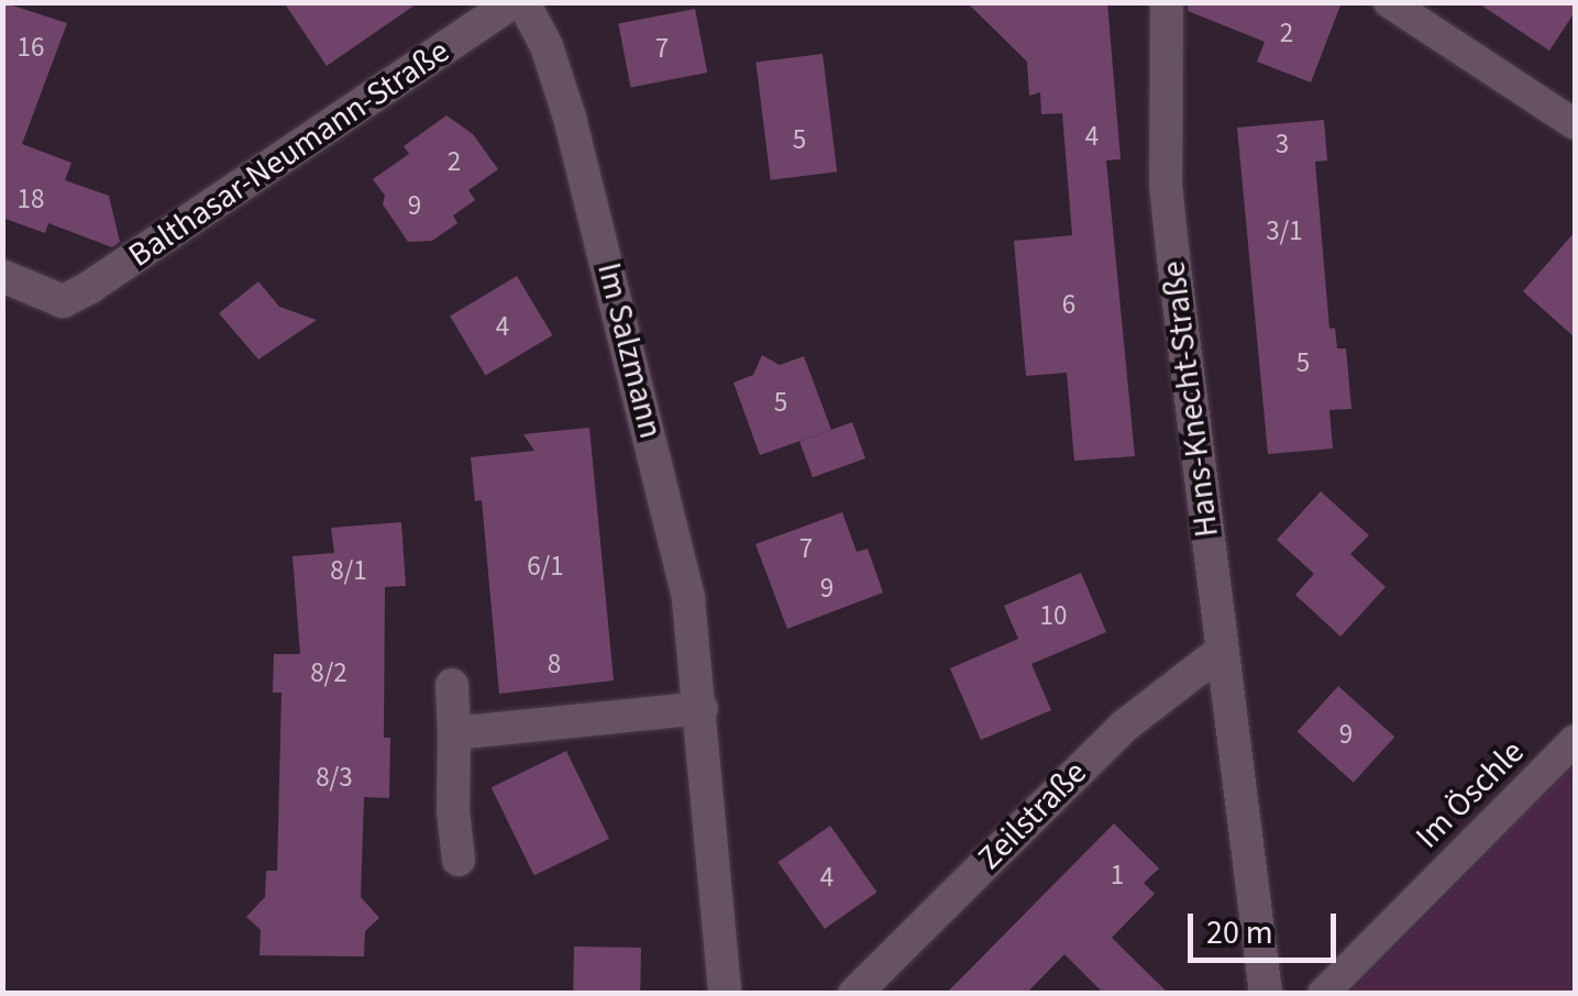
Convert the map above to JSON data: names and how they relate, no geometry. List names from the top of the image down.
{
  "streets": {
    "street": [
      "Balthasar-Neumann-Straße",
      "Im Salzmann",
      "Hans-Knecht-Straße",
      "Zeilstraße"
    ],
    "lane": ["Im Öschle"]
  },
  "crossings": [
    ["Hans-Knecht-Straße", "Zeilstraße"]
  ],
  "house_numbers": [
    "2",
    "16",
    "7",
    "4",
    "5",
    "3",
    "2",
    "18",
    "9",
    "3/1",
    "6",
    "4",
    "5",
    "5",
    "7",
    "6/1",
    "8/1",
    "9",
    "10",
    "8",
    "8/2",
    "9",
    "8/3",
    "1",
    "4"
  ],
  "scale_bar": "20 m"
}
